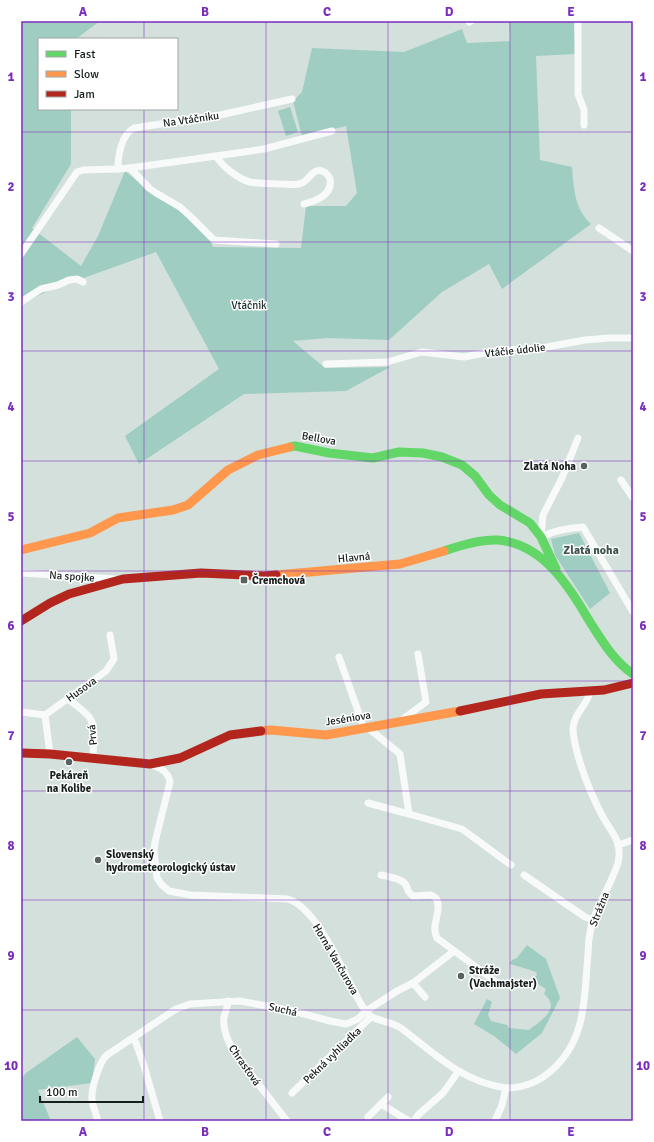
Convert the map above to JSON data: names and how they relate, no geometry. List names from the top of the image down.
{
  "streets": {
    "street": [
      "Na Vtáčniku",
      "Vtáčie údolie",
      "Bellova",
      "Hlavná",
      "Na spojke",
      "Husova",
      "Jeséniova",
      "Prvá",
      "Strážna",
      "Horná Vančurova",
      "Suchá",
      "Pekná vyhliadka",
      "Chrasťová"
    ]
  },
  "crossings": [
    ["Bellova", "Hlavná"],
    ["Hlavná", "Na spojke"],
    ["Husova", "Prvá"],
    ["Jeséniova", "Prvá"],
    ["Jeséniova", "Strážna"],
    ["Jeséniova", "Horná Vančurova"],
    ["Horná Vančurova", "Suchá"],
    ["Horná Vančurova", "Pekná vyhliadka"],
    ["Suchá", "Pekná vyhliadka"],
    ["Suchá", "Chrasťová"]
  ],
  "districts": ["Zlatá noha"],
  "parks": ["Vtáčnik"],
  "places": {
    "other": [
      "Zlatá Noha",
      "Pekáreň na Kolibe",
      "Slovenský hydrometeorologický ústav",
      "Stráže (Vachmajster)"
    ],
    "transit": ["Čremchová"]
  },
  "legend": ["Fast", "Slow", "Jam"],
  "scale_bar": "100 m",
  "grid": {
    "columns": [
      "A",
      "B",
      "C",
      "D",
      "E"
    ],
    "rows": [
      "1",
      "2",
      "3",
      "4",
      "5",
      "6",
      "7",
      "8",
      "9",
      "10"
    ]
  }
}
